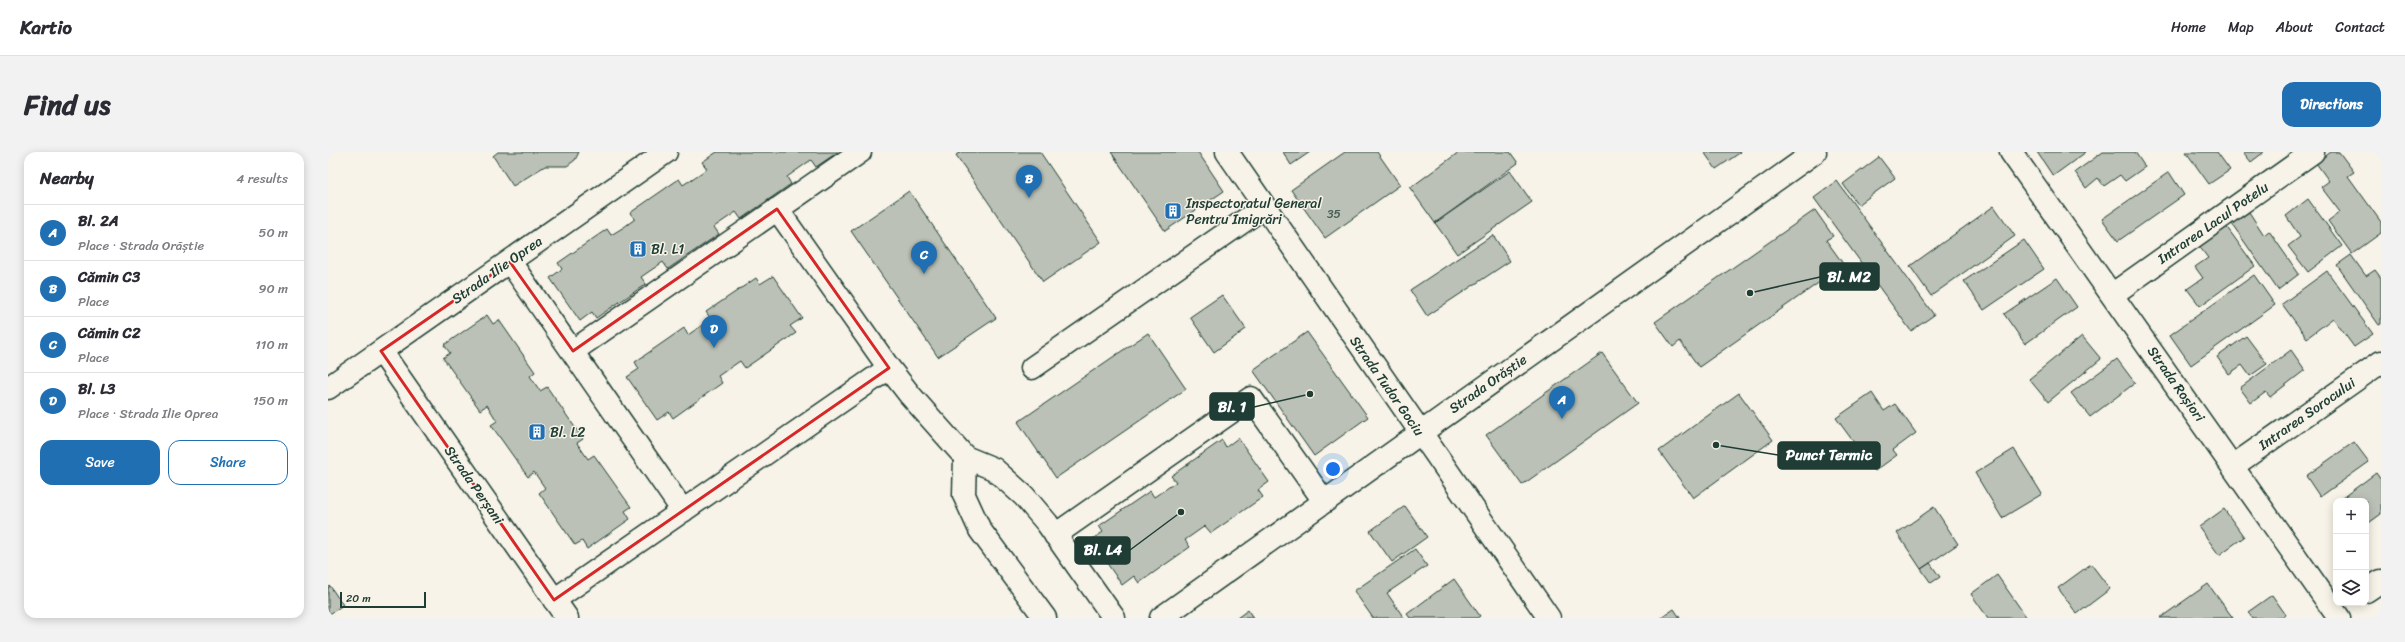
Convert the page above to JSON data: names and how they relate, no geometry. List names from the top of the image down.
{
  "streets": {
    "street": [
      "Intrarea Lacul Potelu",
      "Strada Ilie Oprea",
      "Strada Orăștie",
      "Strada Roșiori",
      "Strada Tudor Gociu",
      "Intrarea Sorocului",
      "Strada Perșani"
    ]
  },
  "crossings": [
    ["Intrarea Lacul Potelu", "Strada Roșiori"],
    ["Strada Ilie Oprea", "Strada Perșani"],
    ["Strada Orăștie", "Strada Tudor Gociu"],
    ["Strada Roșiori", "Intrarea Sorocului"]
  ],
  "places": {
    "building": ["Inspectoratul General Pentru Imigrări", "Bl. L1", "Bl. L2"],
    "other": [
      "Bl. M2",
      "Bl. 1",
      "Punct Termic",
      "Bl. L4"
    ]
  },
  "house_numbers": ["35"],
  "scale_bar": "20 m",
  "page": {
    "header": "Kartio",
    "nav": [
      "Home",
      "Map",
      "About",
      "Contact"
    ],
    "title": "Find us",
    "buttons": [
      "Directions",
      ["Save", "Share"]
    ],
    "heading": ["Nearby", "4 results"],
    "pins": [
      "B",
      "C",
      "D",
      "A"
    ],
    "list": [
      {
        "mark": "A",
        "name": "Bl. 2A",
        "note": "Place · Strada Orăștie",
        "value": "50 m"
      },
      {
        "mark": "B",
        "name": "Cămin C3",
        "note": "Place",
        "value": "90 m"
      },
      {
        "mark": "C",
        "name": "Cămin C2",
        "note": "Place",
        "value": "110 m"
      },
      {
        "mark": "D",
        "name": "Bl. L3",
        "note": "Place · Strada Ilie Oprea",
        "value": "150 m"
      }
    ],
    "map_buttons": ["+", "−"],
    "scale": "20 m"
  }
}
